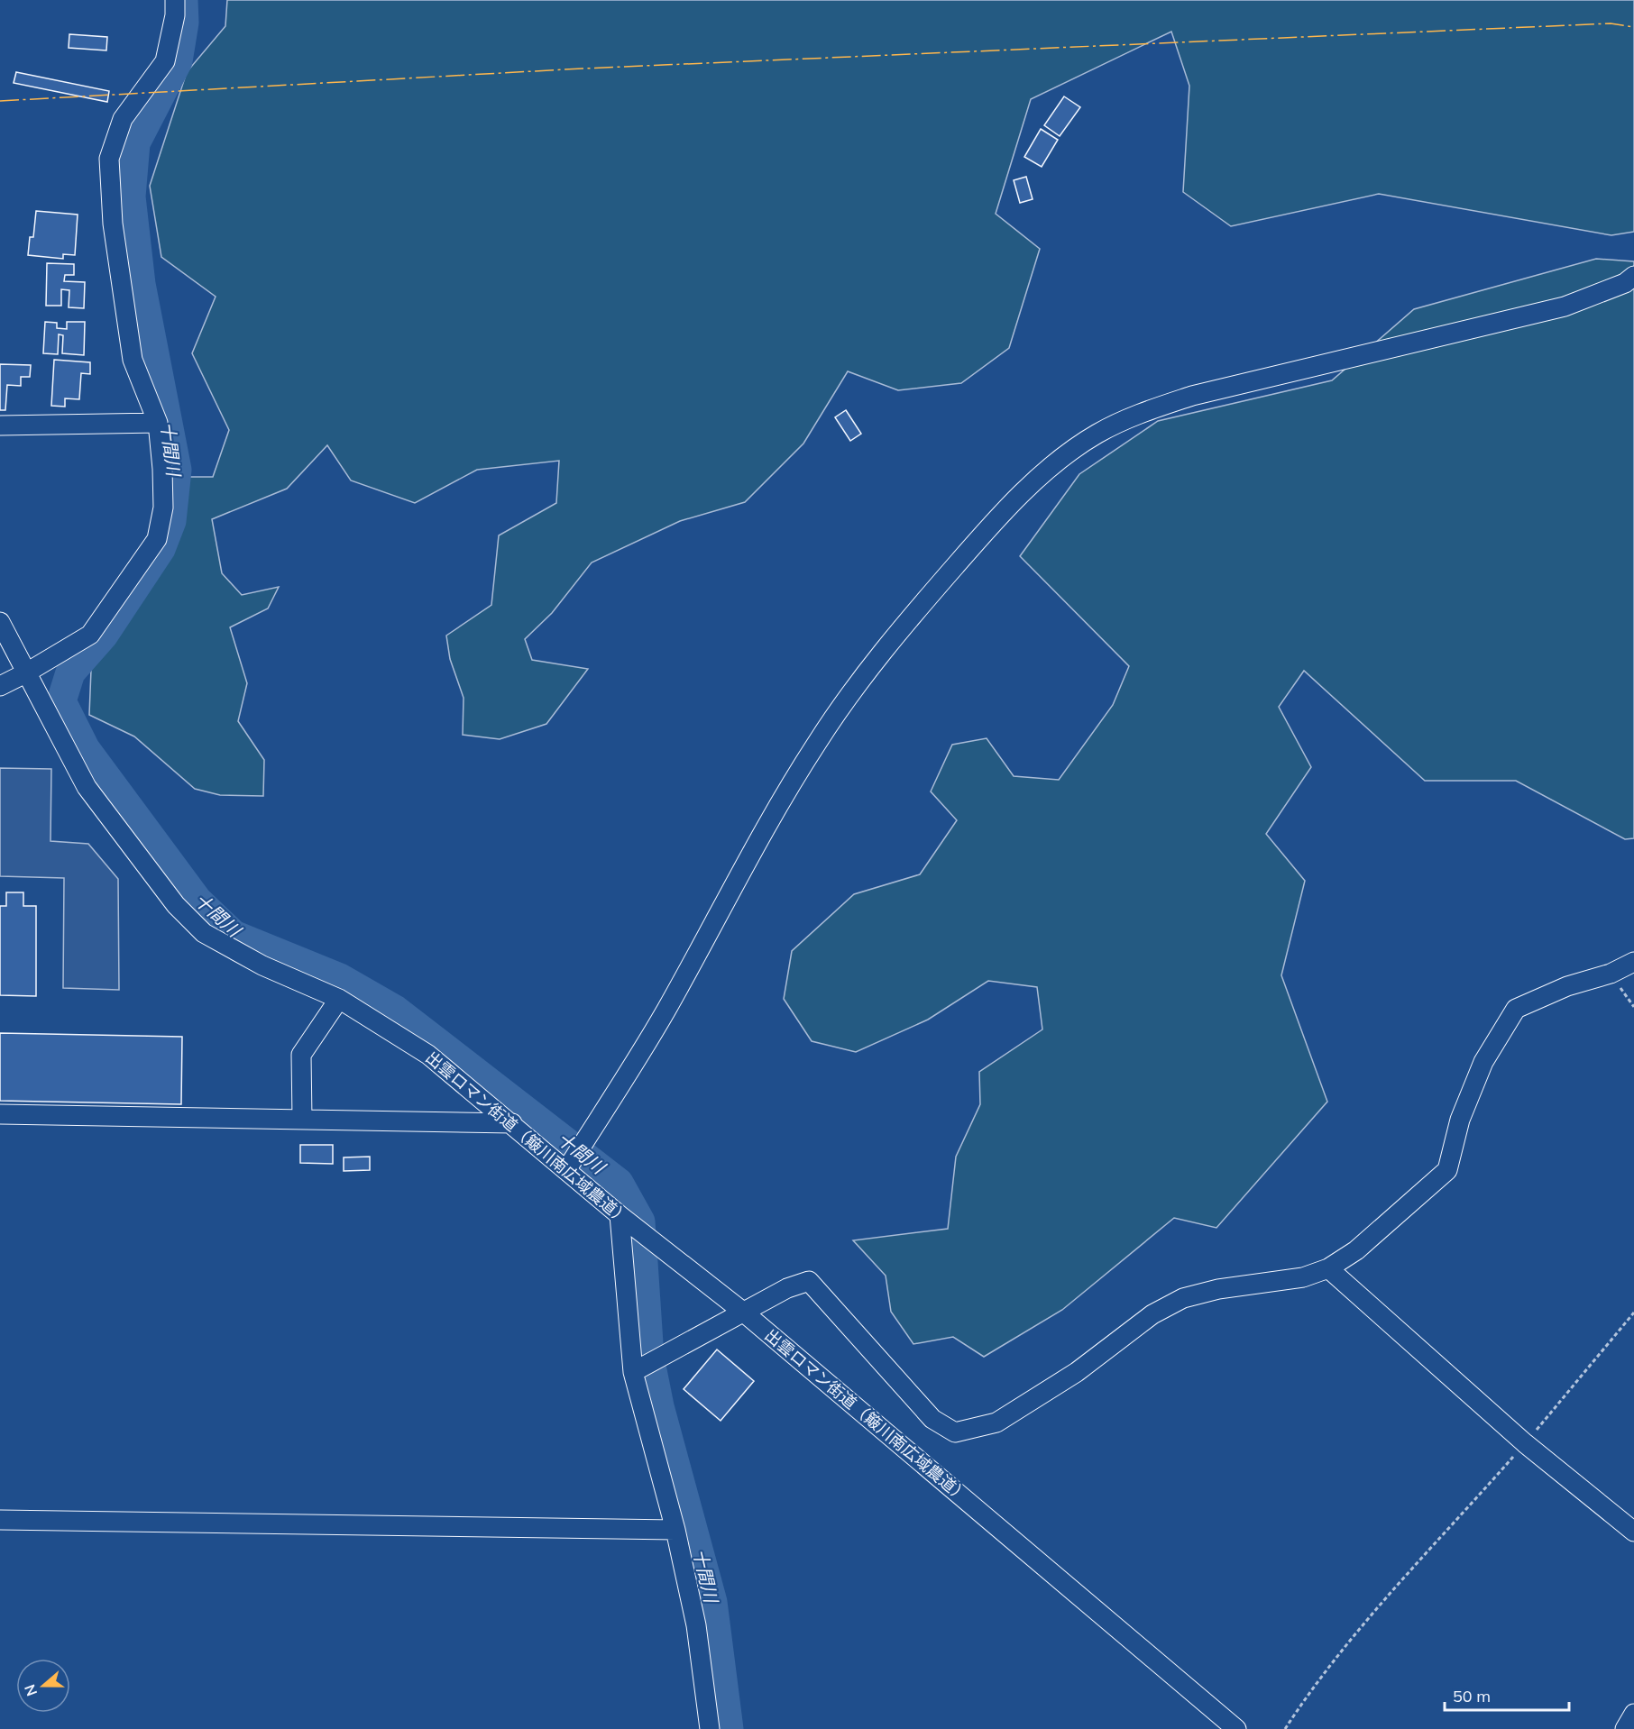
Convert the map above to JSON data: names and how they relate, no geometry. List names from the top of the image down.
{
  "streets": {
    "street": ["出雲ロマン街道（簸川南広域農道）"]
  },
  "water": ["十間川"],
  "scale_bar": "50 m",
  "north": "left"
}
